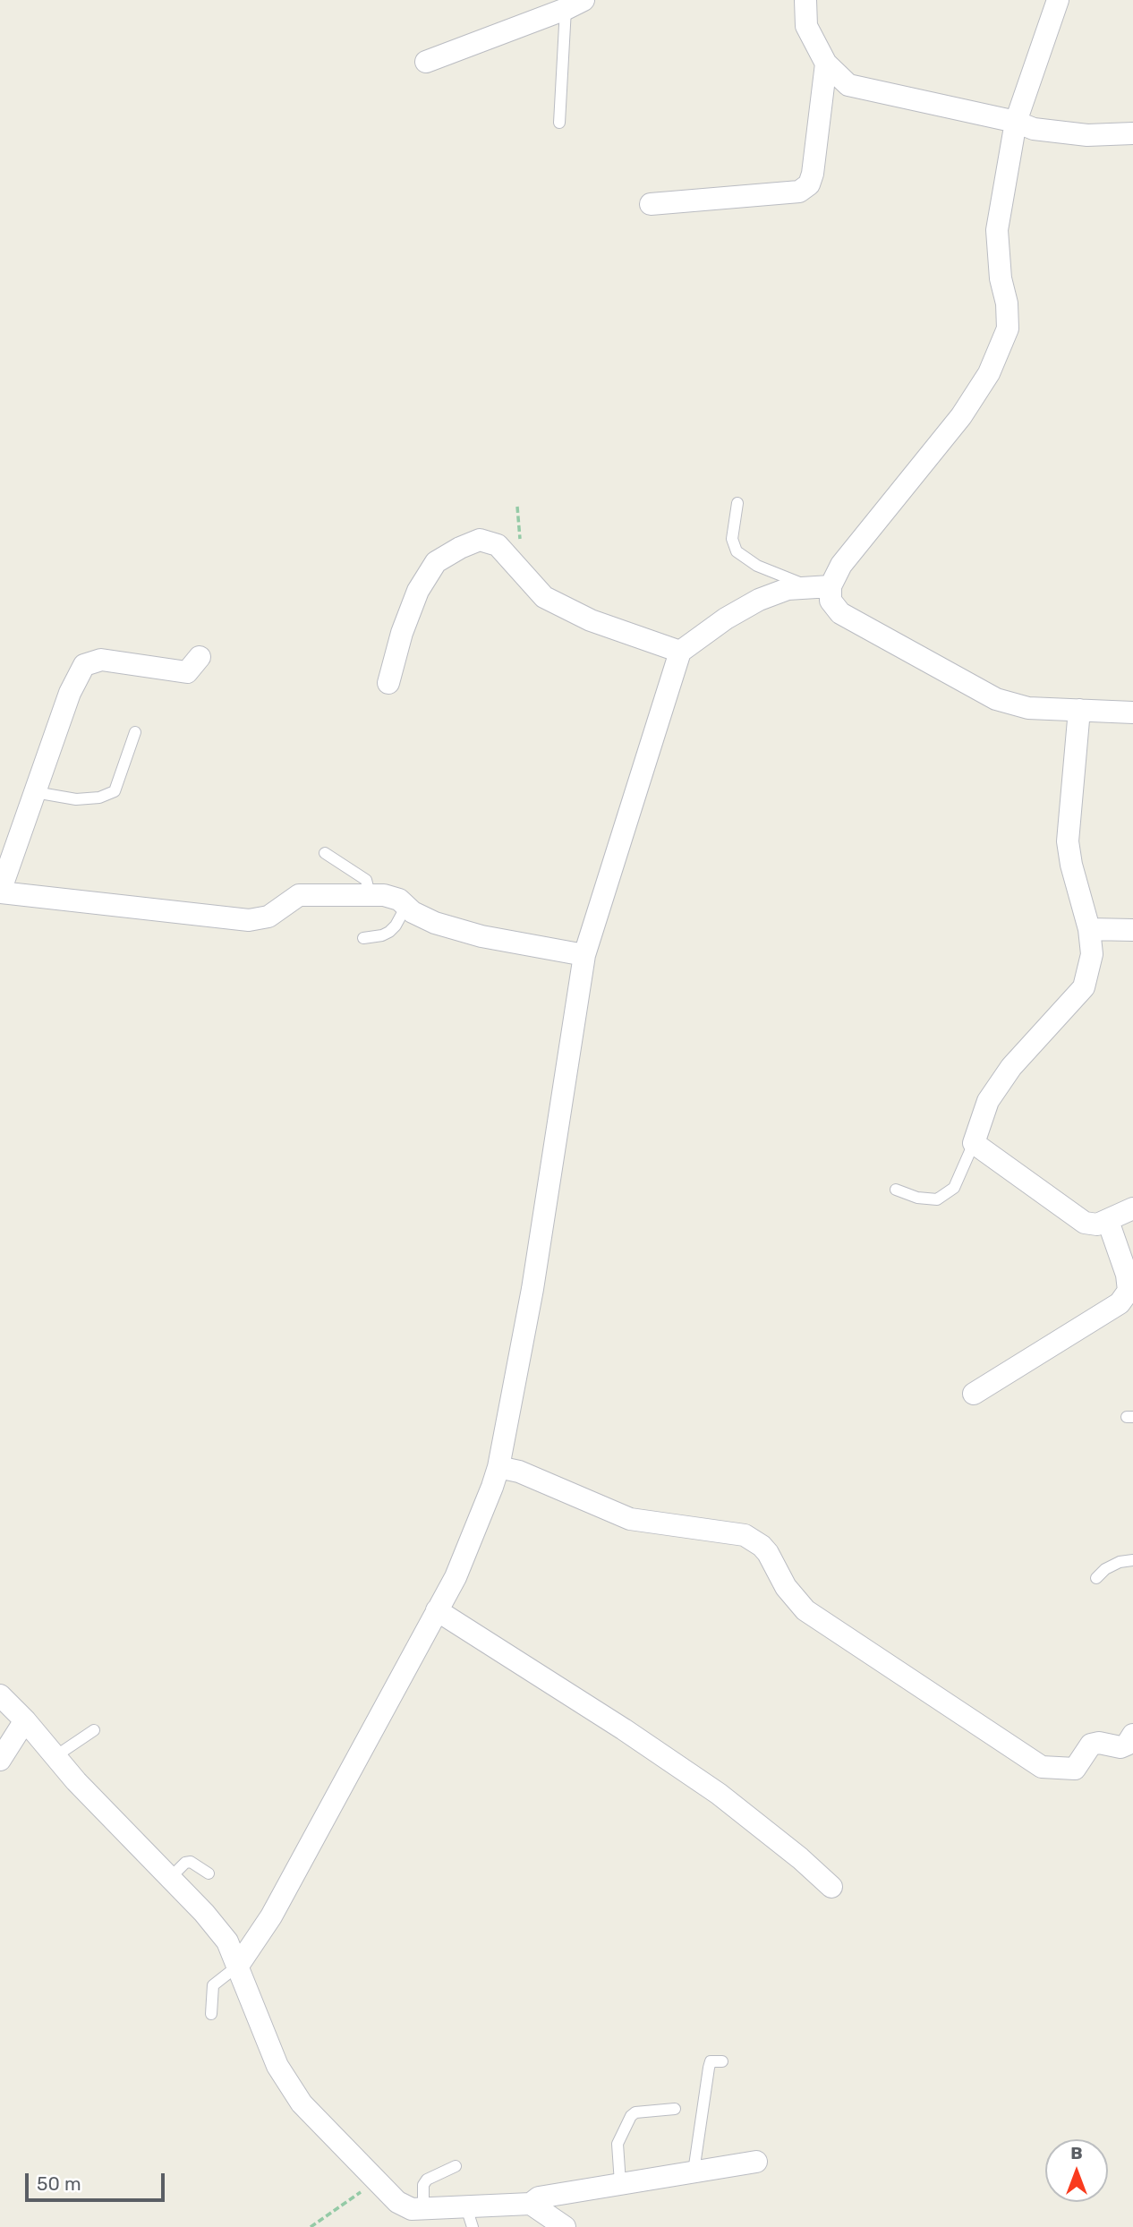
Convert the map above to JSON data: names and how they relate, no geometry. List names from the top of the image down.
{
  "scale_bar": "50 m",
  "north": "top"
}
